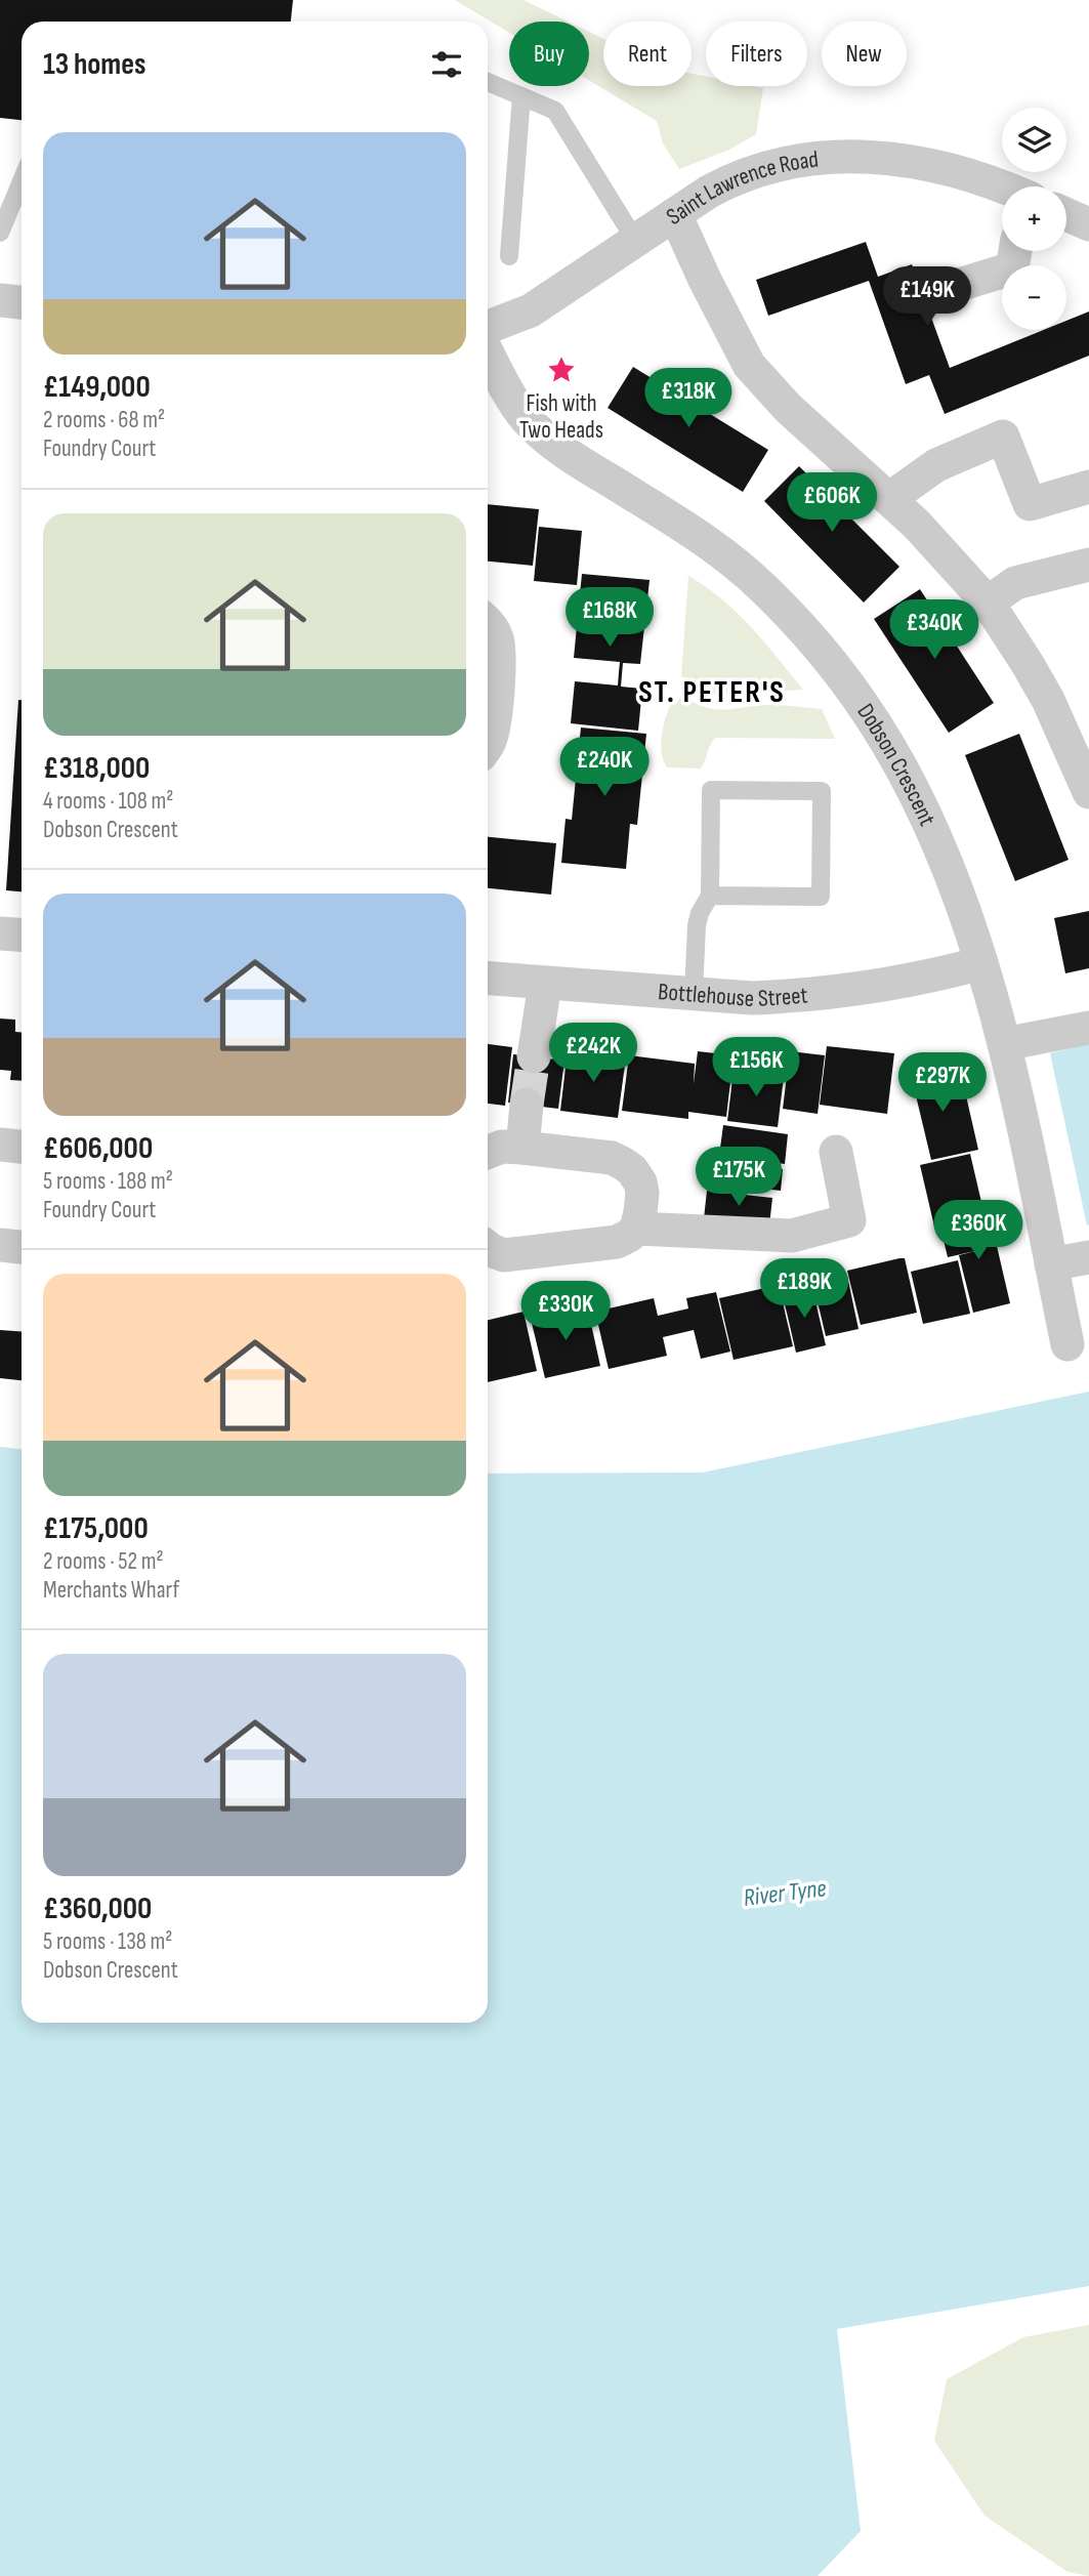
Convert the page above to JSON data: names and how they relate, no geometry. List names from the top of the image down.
{
  "streets": {
    "street": ["Saint Lawrence Road", "Dobson Crescent", "Bottlehouse Street"]
  },
  "crossings": [
    ["Dobson Crescent", "Bottlehouse Street"]
  ],
  "districts": ["ST. PETER'S"],
  "water": ["River Tyne"],
  "places": {
    "place": ["Fish with Two Heads"]
  },
  "page": {
    "chip": [
      "Buy",
      "Rent",
      "Filters",
      "New"
    ],
    "heading": "13 homes",
    "map_buttons": ["+", "−"],
    "list": [
      {
        "name": "£149,000",
        "note": "2 rooms · 68 m² · Foundry Court"
      },
      {
        "name": "£318,000",
        "note": "4 rooms · 108 m² · Dobson Crescent"
      },
      {
        "name": "£606,000",
        "note": "5 rooms · 188 m² · Foundry Court"
      },
      {
        "name": "£175,000",
        "note": "2 rooms · 52 m² · Merchants Wharf"
      },
      {
        "name": "£360,000",
        "note": "5 rooms · 138 m² · Dobson Crescent"
      }
    ],
    "price": [
      "£149K",
      "£318K",
      "£606K",
      "£168K",
      "£340K",
      "£240K",
      "£242K",
      "£156K",
      "£297K",
      "£175K",
      "£360K",
      "£189K",
      "£330K"
    ]
  }
}
